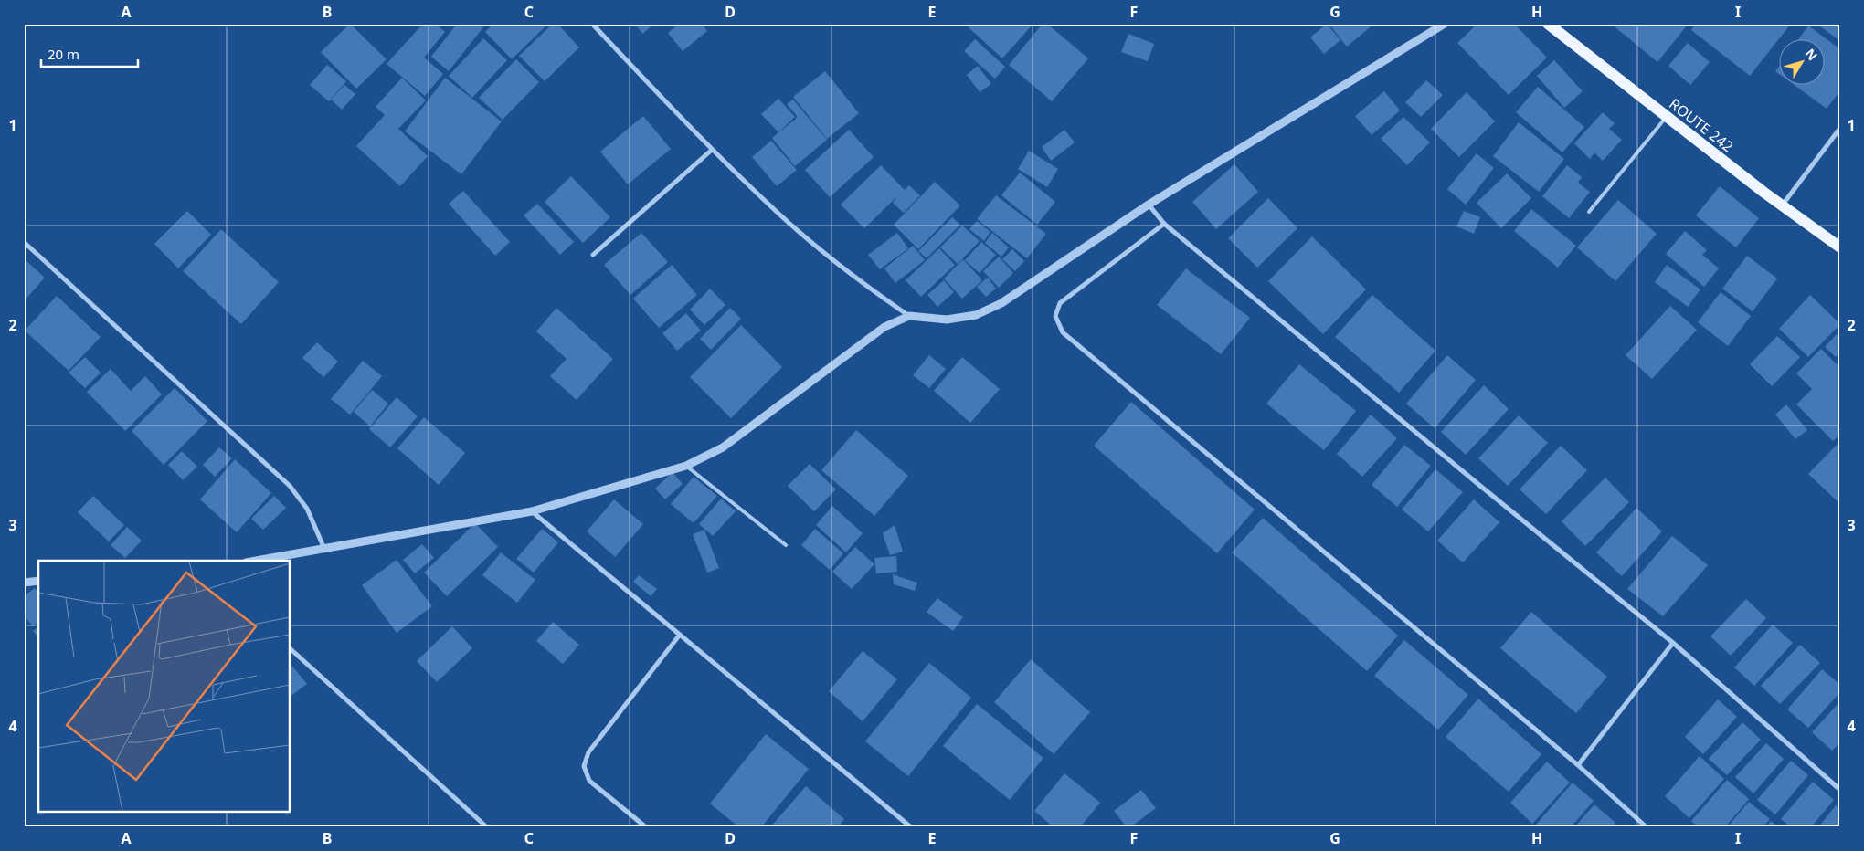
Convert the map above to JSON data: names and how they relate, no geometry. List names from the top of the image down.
{
  "streets": {
    "main road": ["ROUTE 242"]
  },
  "scale_bar": "20 m",
  "north": "top right",
  "grid": {
    "columns": [
      "A",
      "B",
      "C",
      "D",
      "E",
      "F",
      "G",
      "H",
      "I"
    ],
    "rows": [
      "1",
      "2",
      "3",
      "4"
    ]
  }
}
